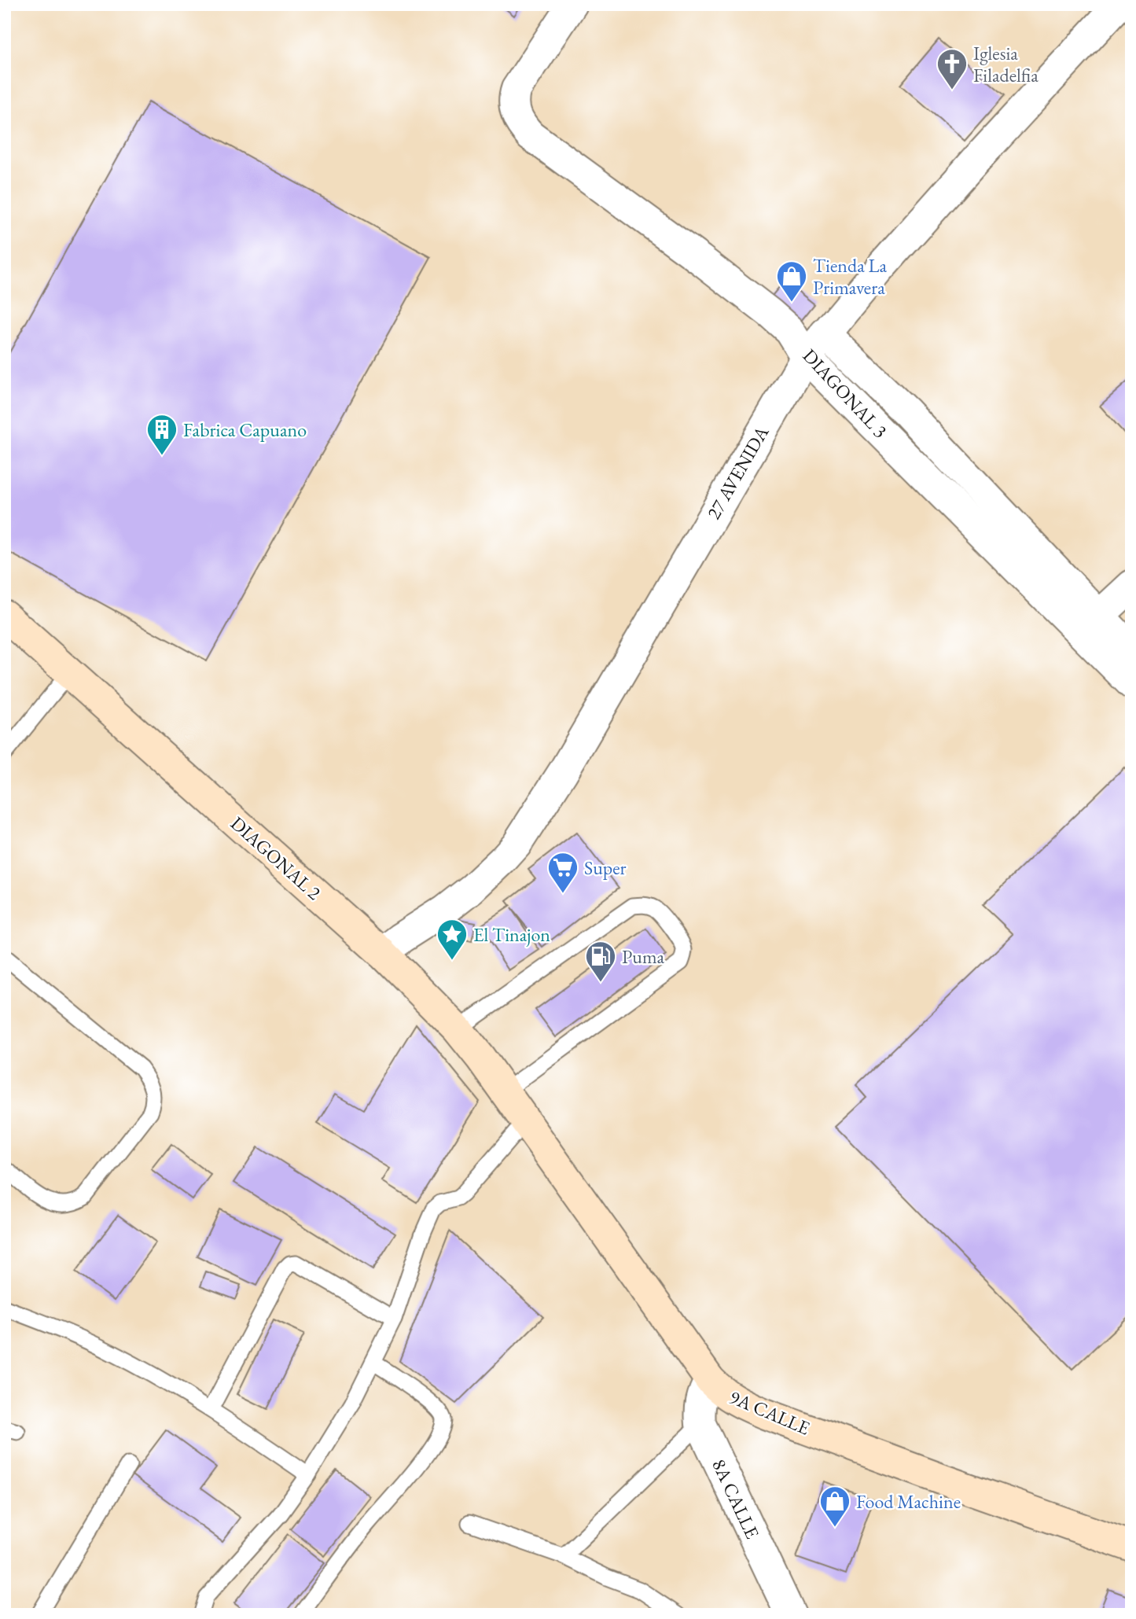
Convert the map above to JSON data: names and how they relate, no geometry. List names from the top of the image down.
{
  "streets": {
    "main road": ["DIAGONAL 2", "9A CALLE"],
    "street": ["DIAGONAL 3", "27 AVENIDA", "8A CALLE"]
  },
  "crossings": [
    ["DIAGONAL 3", "27 AVENIDA"],
    ["27 AVENIDA", "DIAGONAL 2"],
    ["DIAGONAL 2", "9A CALLE"],
    ["9A CALLE", "8A CALLE"]
  ],
  "places": {
    "church": ["Iglesia Filadelfia"],
    "shop": ["Tienda La Primavera", "Food Machine"],
    "building": ["Fabrica Capuano"],
    "supermarket": ["Super"],
    "place": ["El Tinajon"],
    "fuel station": ["Puma"]
  }
}
